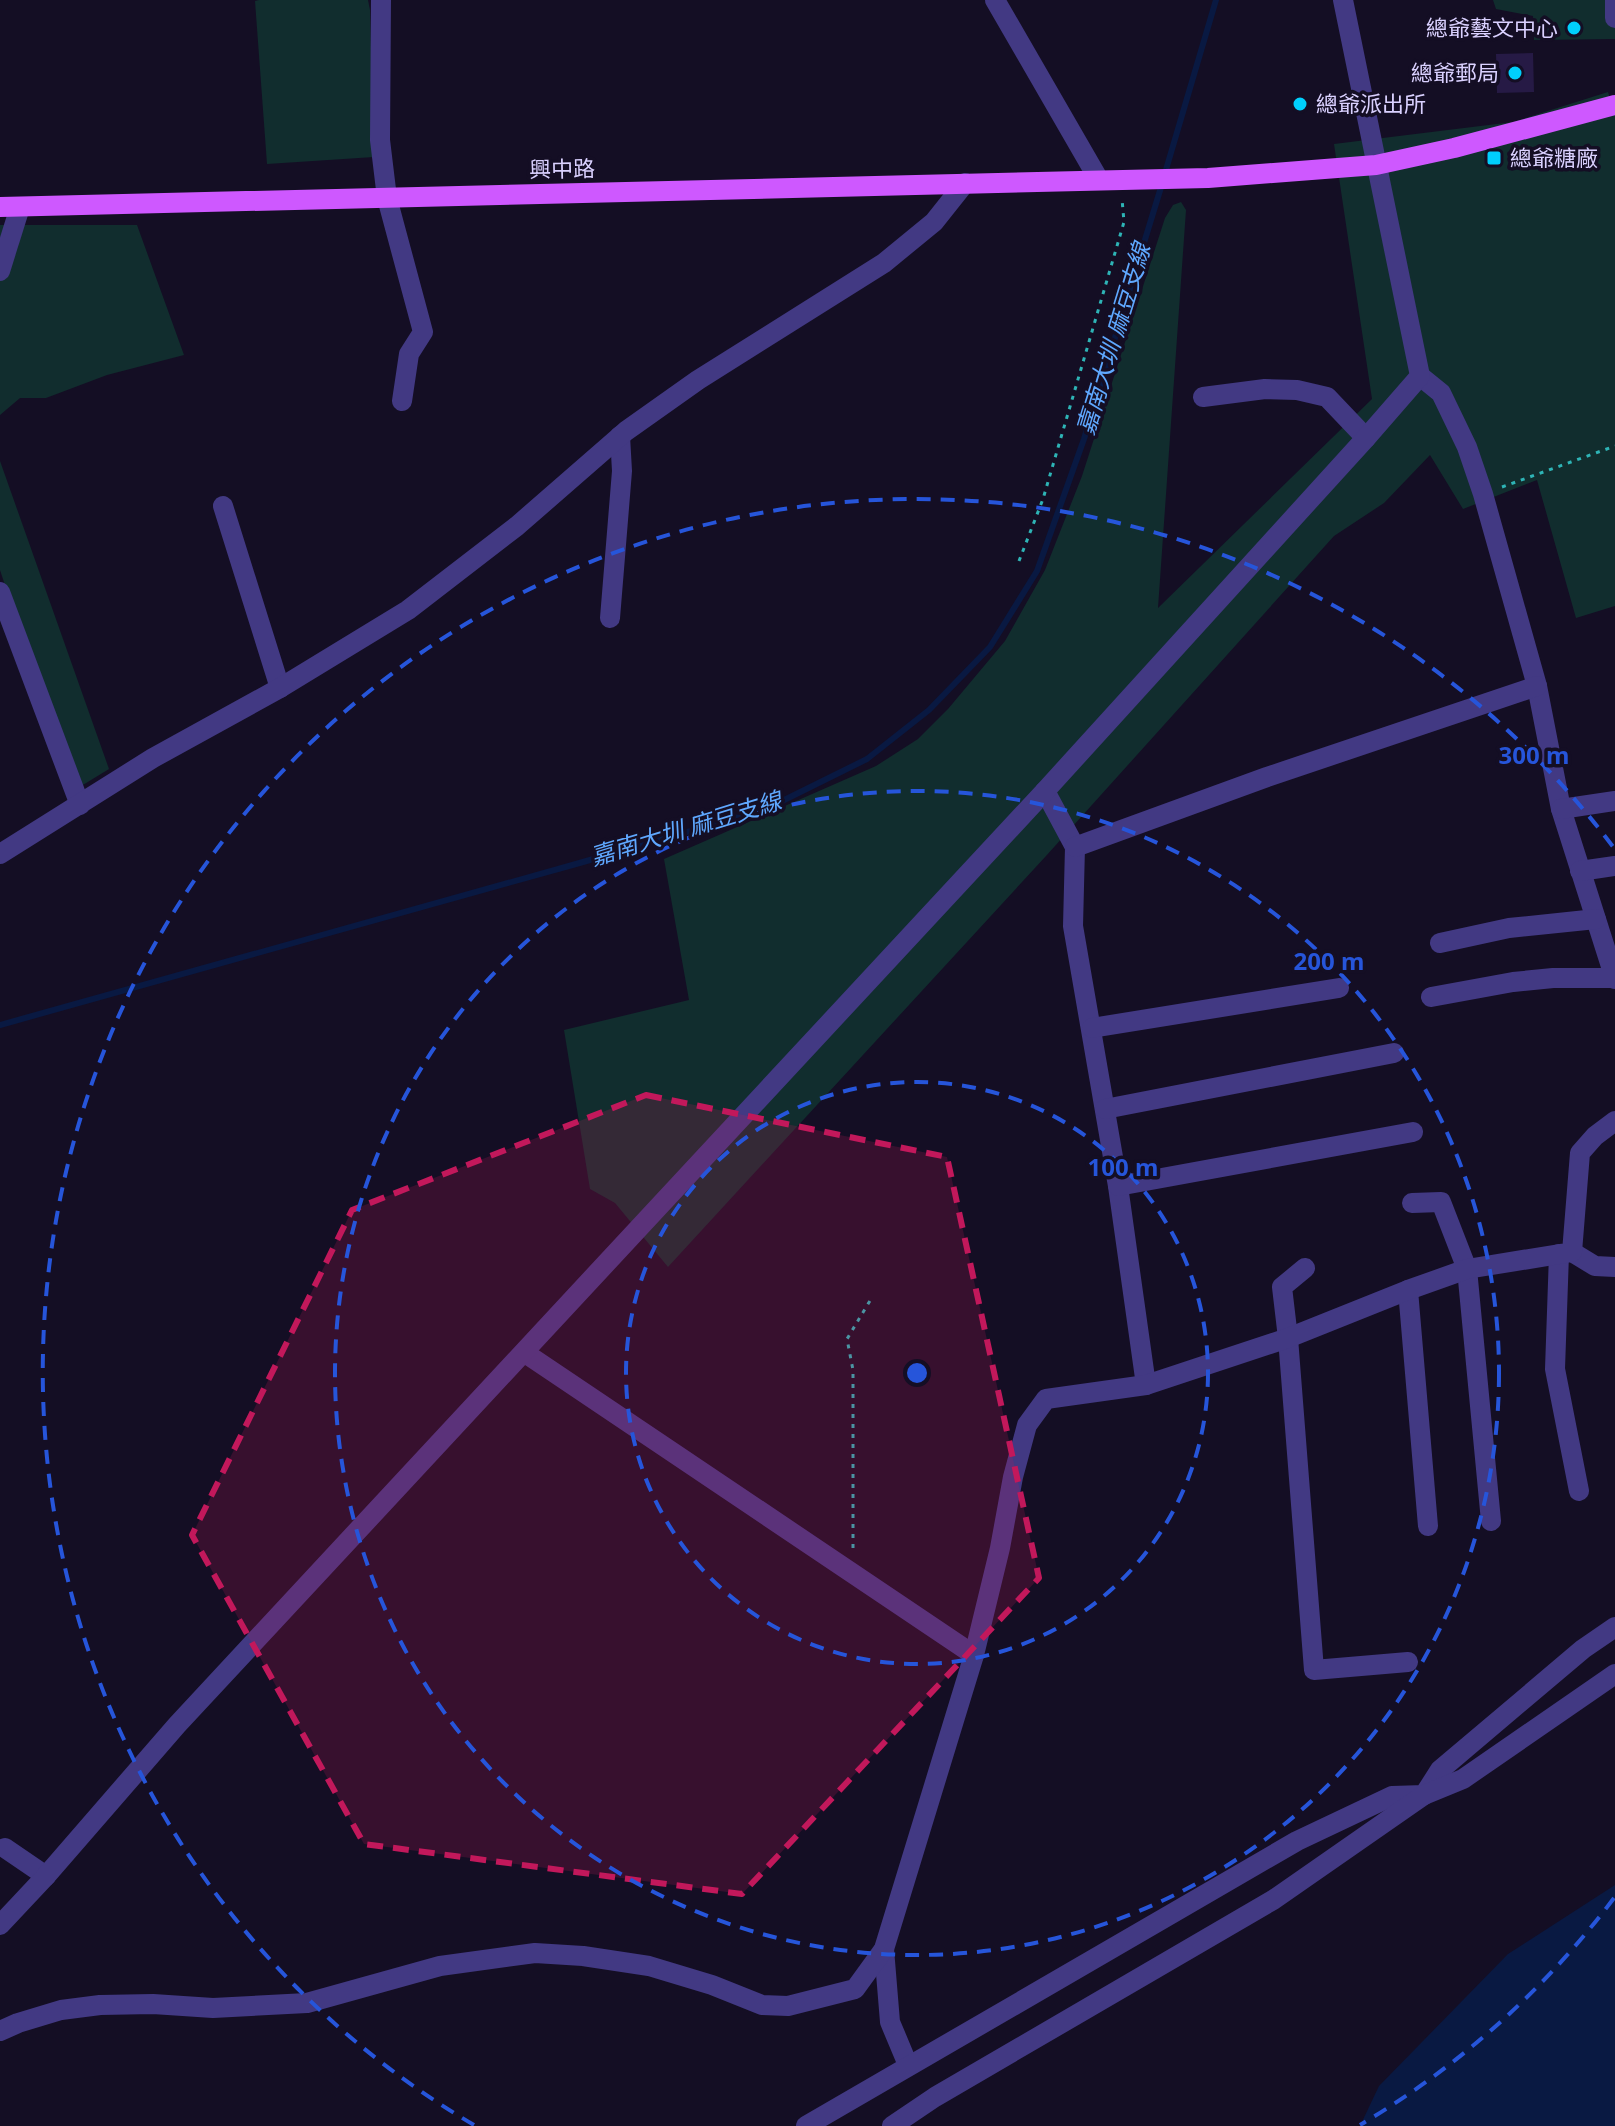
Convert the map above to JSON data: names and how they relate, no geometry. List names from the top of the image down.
{
  "streets": {
    "main road": ["興中路"]
  },
  "water": ["嘉南大圳 麻豆支線"],
  "places": {
    "other": ["總爺藝文中心", "總爺郵局", "總爺派出所"],
    "transit": ["總爺糖廠"]
  },
  "rings": ["300 m", "200 m", "100 m"]
}
